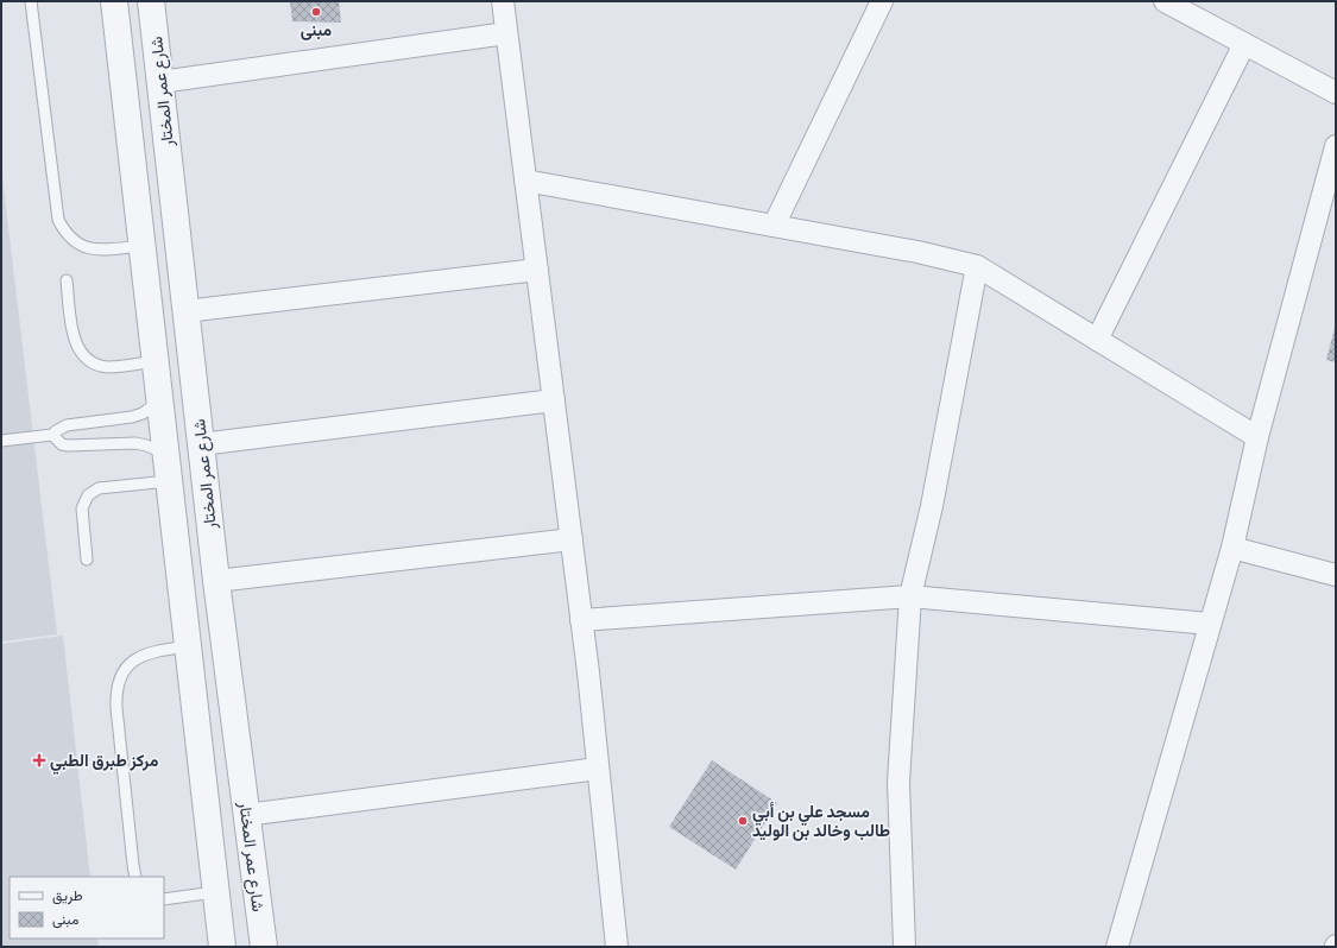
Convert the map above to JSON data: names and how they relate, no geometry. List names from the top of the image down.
{
  "streets": {
    "street": ["شارع عمر المختار"]
  },
  "places": {
    "other": ["مبنى", "مسجد علي بن أبي طالب وخالد بن الوليد"],
    "health": ["مركز طبرق الطبي"]
  },
  "legend": ["طريق", "مبنى"]
}
